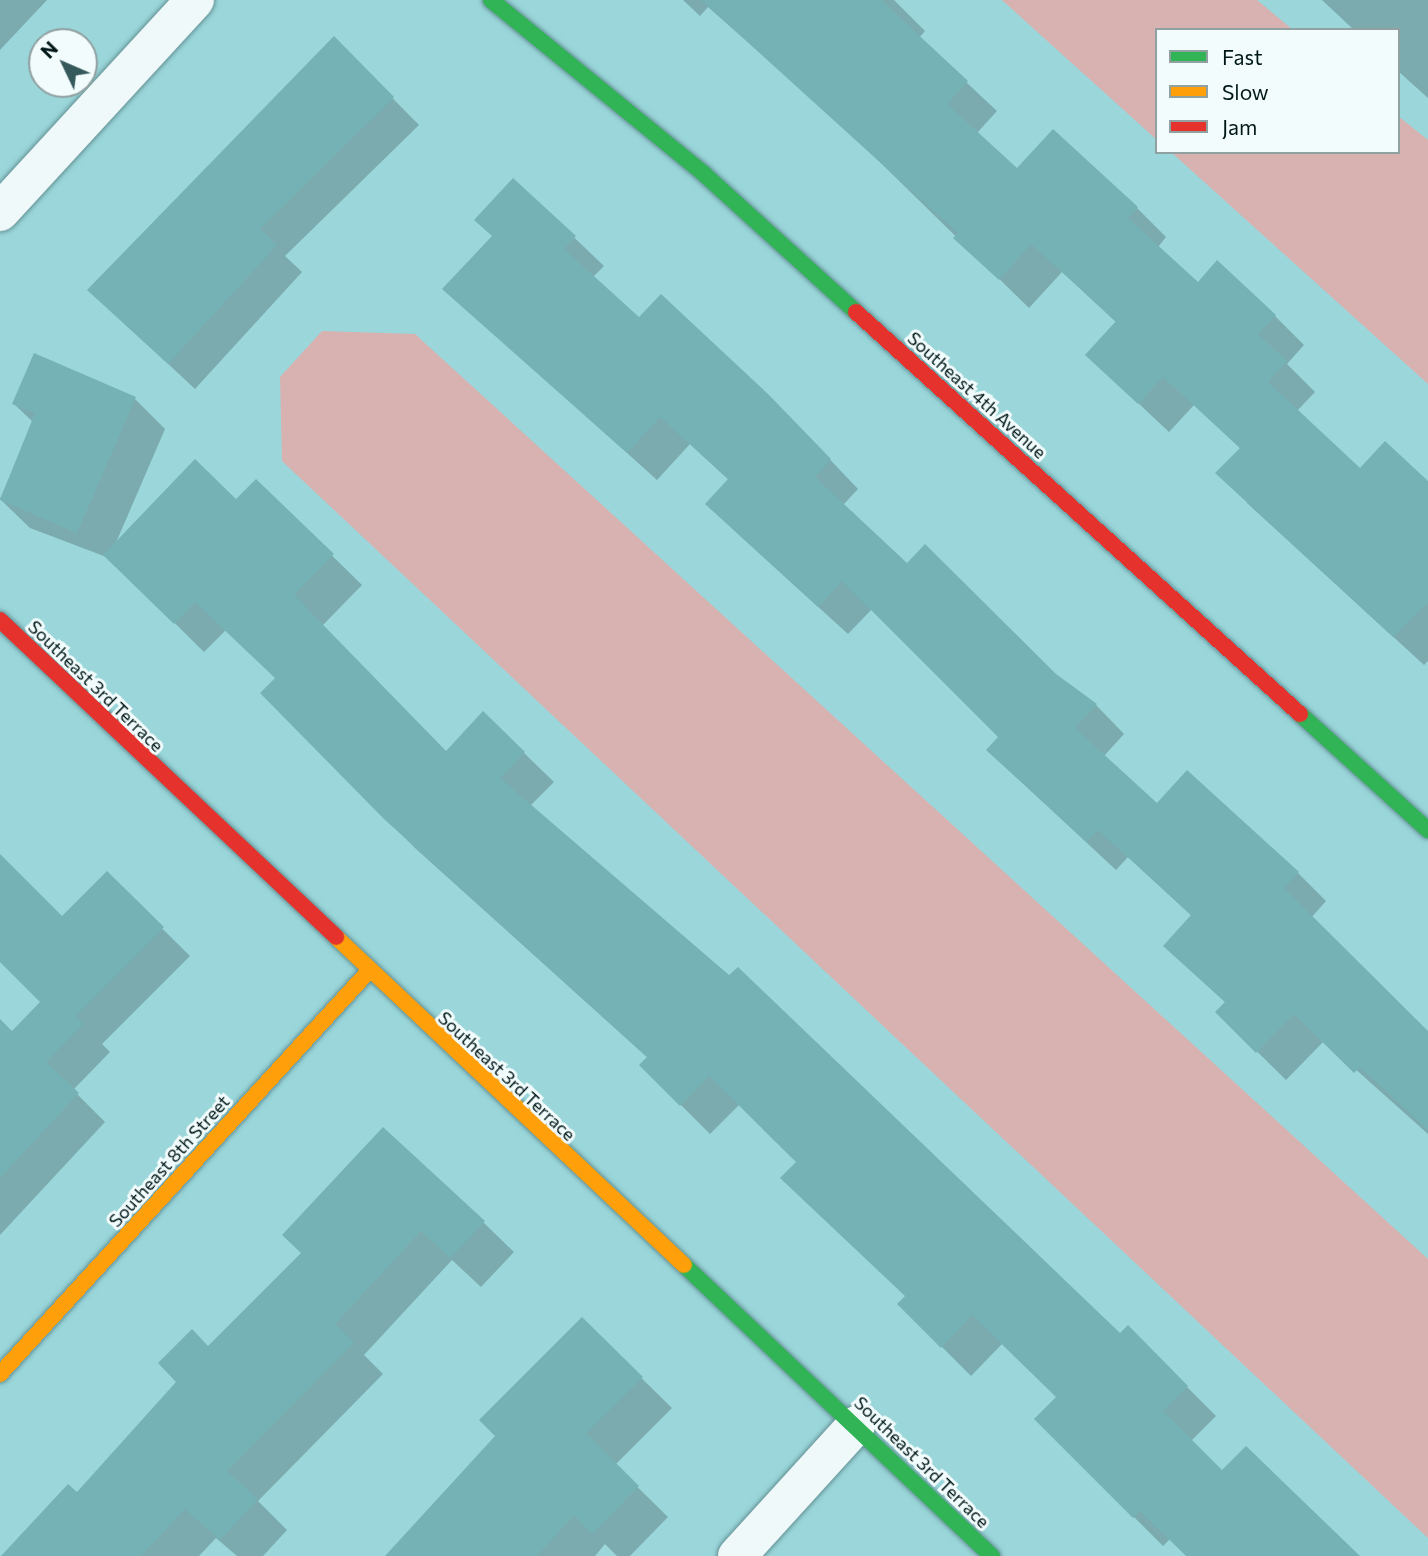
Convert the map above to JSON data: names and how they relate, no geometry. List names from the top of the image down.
{
  "streets": {
    "street": ["Southeast 4th Avenue", "Southeast 3rd Terrace", "Southeast 8th Street"]
  },
  "crossings": [
    ["Southeast 3rd Terrace", "Southeast 8th Street"]
  ],
  "legend": ["Fast", "Slow", "Jam"],
  "north": "top left"
}
